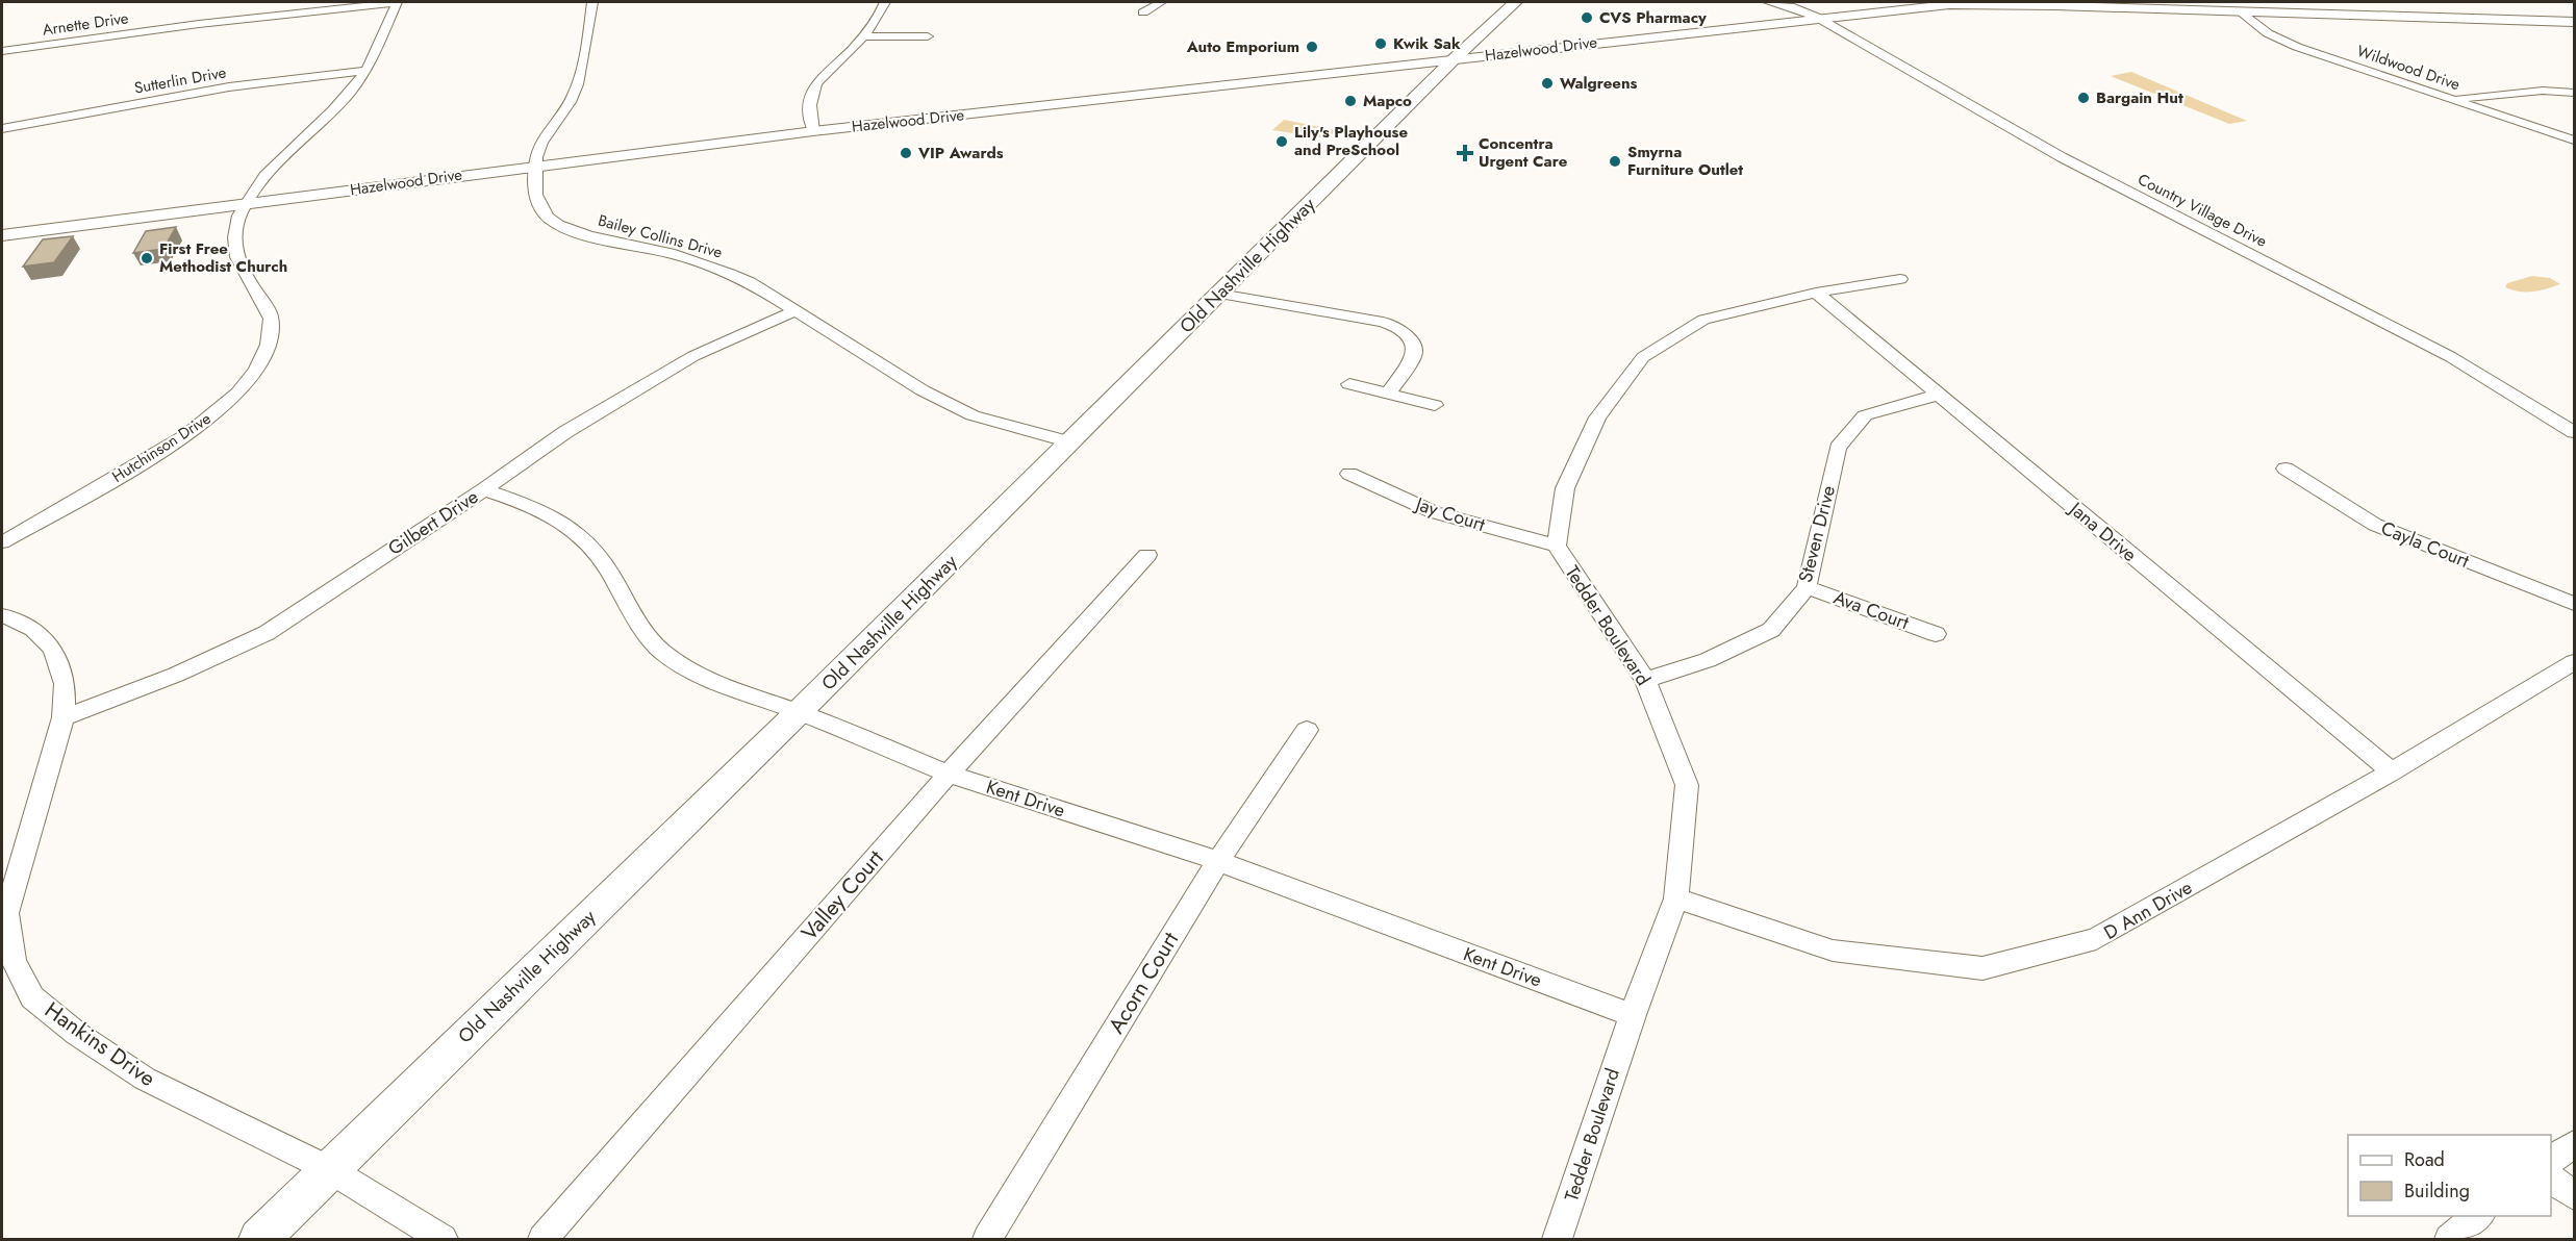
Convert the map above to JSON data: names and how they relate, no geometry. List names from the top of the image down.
{
  "streets": {
    "main road": ["Old Nashville Highway"],
    "street": [
      "Arnette Drive",
      "Hazelwood Drive",
      "Wildwood Drive",
      "Sutterlin Drive",
      "Country Village Drive",
      "Bailey Collins Drive",
      "Hutchinson Drive",
      "Jay Court",
      "Gilbert Drive",
      "Jana Drive",
      "Steven Drive",
      "Cayla Court",
      "Ava Court",
      "Tedder Boulevard",
      "Kent Drive",
      "Valley Court",
      "D Ann Drive",
      "Acorn Court",
      "Hankins Drive"
    ]
  },
  "crossings": [
    ["Arnette Drive", "Hutchinson Drive"],
    ["Hazelwood Drive", "Wildwood Drive"],
    ["Hazelwood Drive", "Country Village Drive"],
    ["Hazelwood Drive", "Bailey Collins Drive"],
    ["Hazelwood Drive", "Old Nashville Highway"],
    ["Hazelwood Drive", "Hutchinson Drive"],
    ["Sutterlin Drive", "Hutchinson Drive"],
    ["Bailey Collins Drive", "Old Nashville Highway"],
    ["Bailey Collins Drive", "Gilbert Drive"],
    ["Old Nashville Highway", "Kent Drive"],
    ["Old Nashville Highway", "Hankins Drive"],
    ["Jay Court", "Tedder Boulevard"],
    ["Gilbert Drive", "Kent Drive"],
    ["Gilbert Drive", "Hankins Drive"],
    ["Jana Drive", "Steven Drive"],
    ["Jana Drive", "Tedder Boulevard"],
    ["Jana Drive", "D Ann Drive"],
    ["Steven Drive", "Ava Court"],
    ["Steven Drive", "Tedder Boulevard"],
    ["Tedder Boulevard", "Kent Drive"],
    ["Tedder Boulevard", "D Ann Drive"],
    ["Kent Drive", "Valley Court"],
    ["Kent Drive", "Acorn Court"]
  ],
  "places": {
    "other": [
      "CVS Pharmacy",
      "Kwik Sak",
      "Auto Emporium",
      "Walgreens",
      "Bargain Hut",
      "Mapco",
      "Lily's Playhouse and PreSchool",
      "VIP Awards",
      "Smyrna Furniture Outlet",
      "First Free Methodist Church"
    ],
    "health": ["Concentra Urgent Care"]
  },
  "legend": ["Road", "Building"]
}
